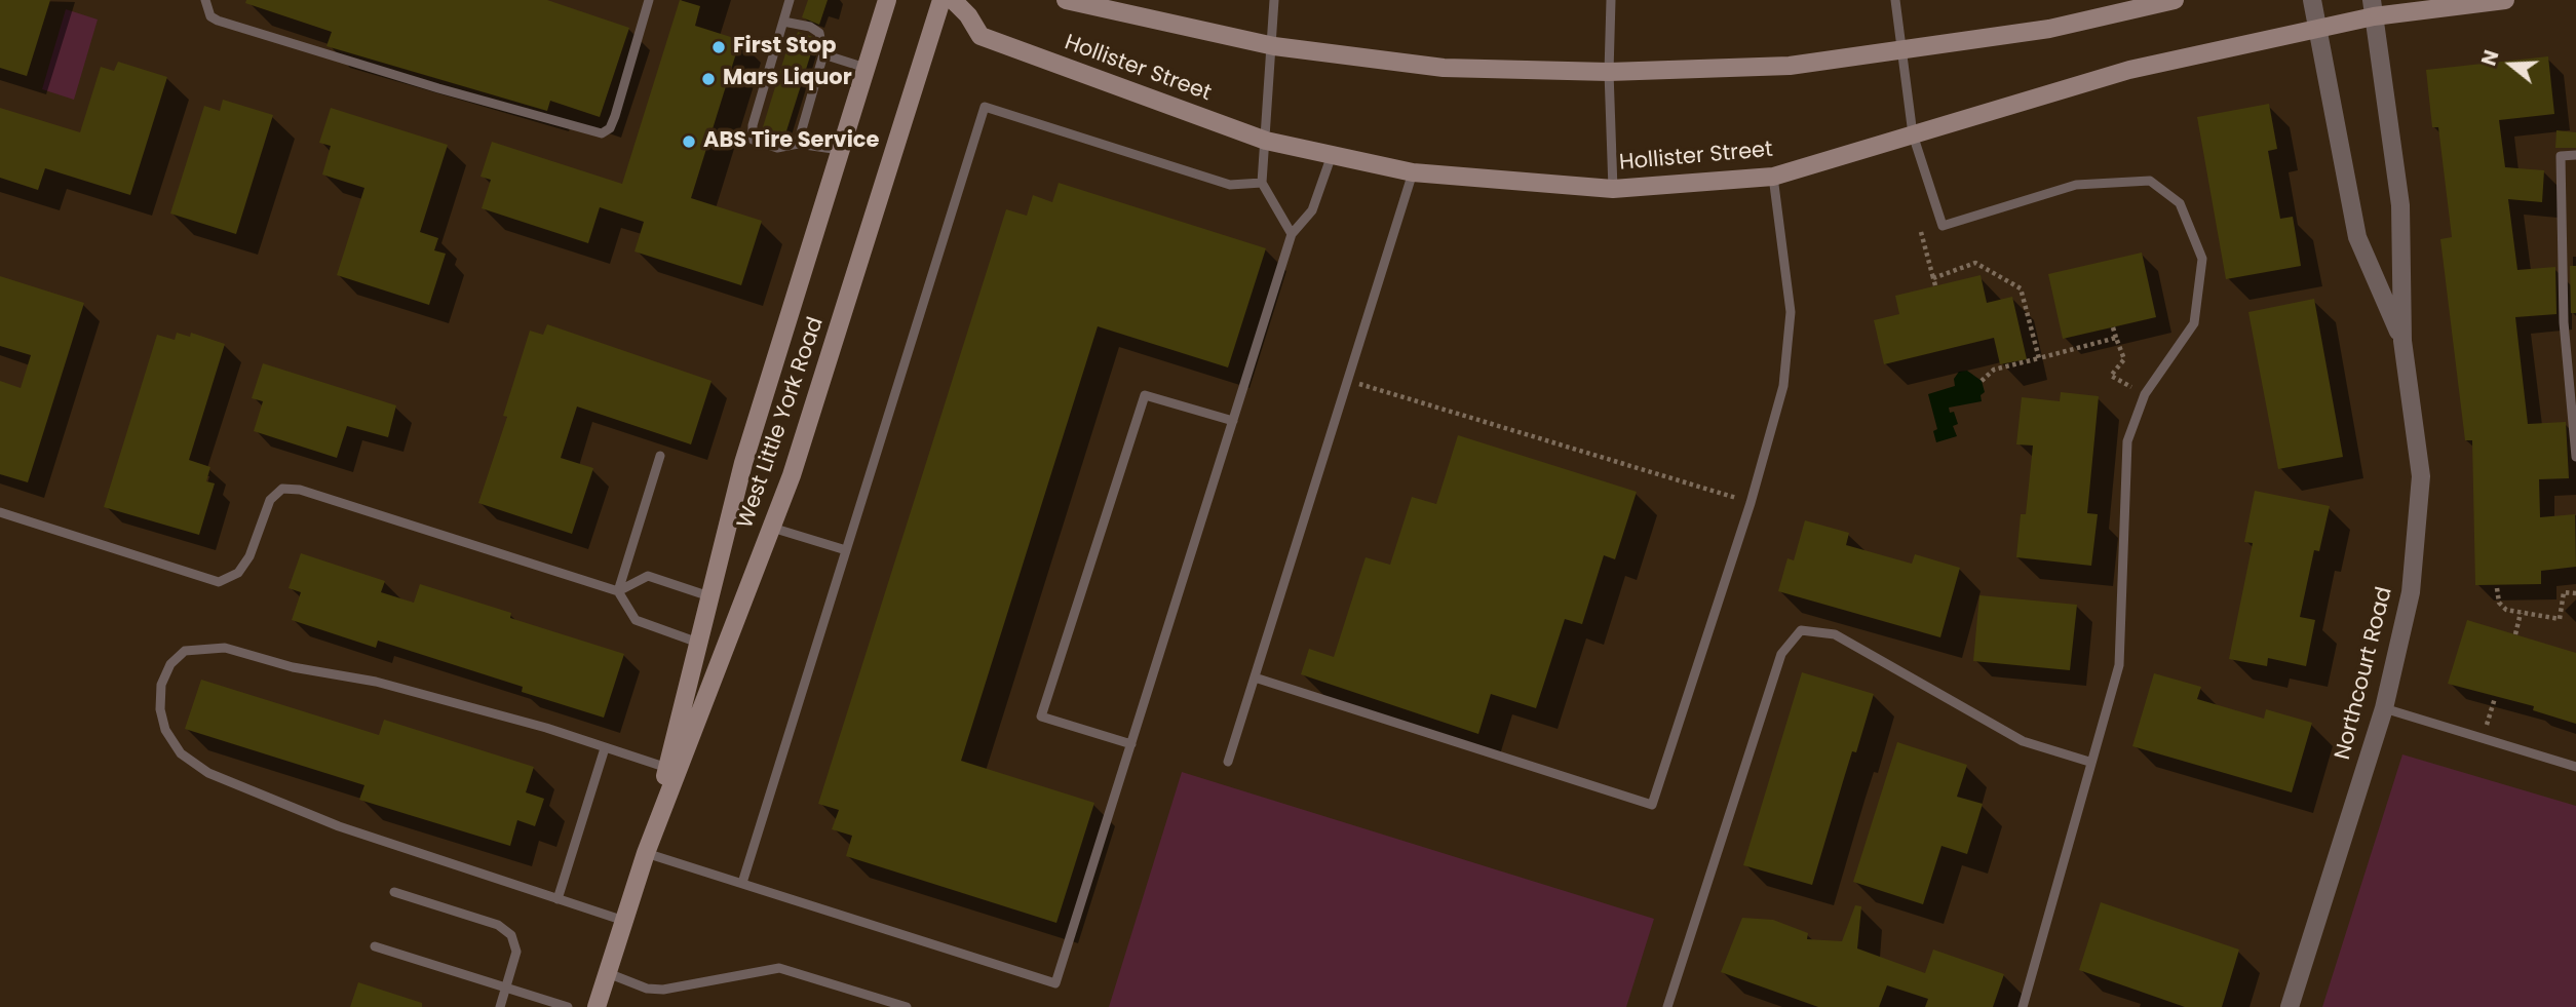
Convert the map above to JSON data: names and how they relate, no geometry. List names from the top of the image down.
{
  "streets": {
    "main road": ["Hollister Street", "West Little York Road"],
    "street": ["Northcourt Road"]
  },
  "crossings": [
    ["Hollister Street", "Northcourt Road"]
  ],
  "places": ["First Stop", "Mars Liquor", "ABS Tire Service"],
  "north": "left"
}
